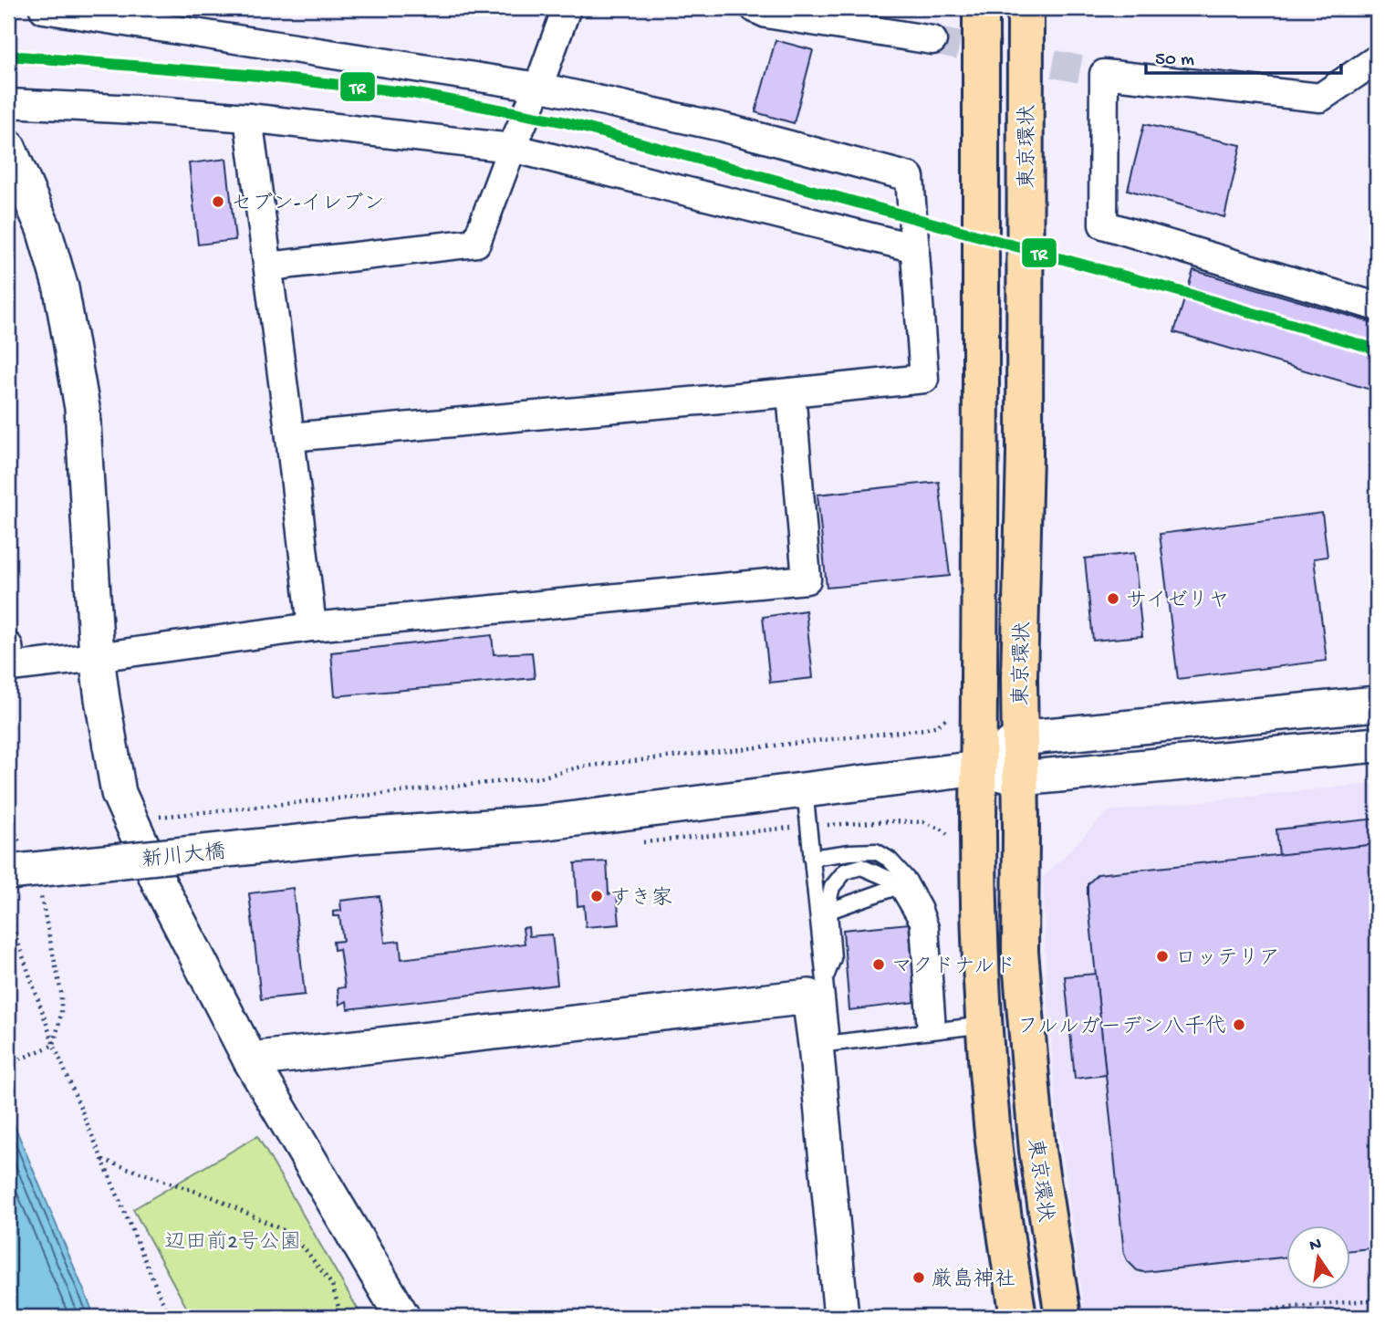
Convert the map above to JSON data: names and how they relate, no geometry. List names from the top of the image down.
{
  "streets": {
    "highway": ["東京環状"],
    "street": ["新川大橋"]
  },
  "crossings": [
    ["東京環状", "新川大橋"]
  ],
  "parks": ["辺田前2号公園"],
  "places": [
    "セブン-イレブン",
    "サイゼリヤ",
    "すき家",
    "ロッテリア",
    "マクドナルド",
    "フルルガーデン八千代",
    "厳島神社"
  ],
  "lines": ["transit line TR"],
  "scale_bar": "50 m",
  "north": "top"
}
